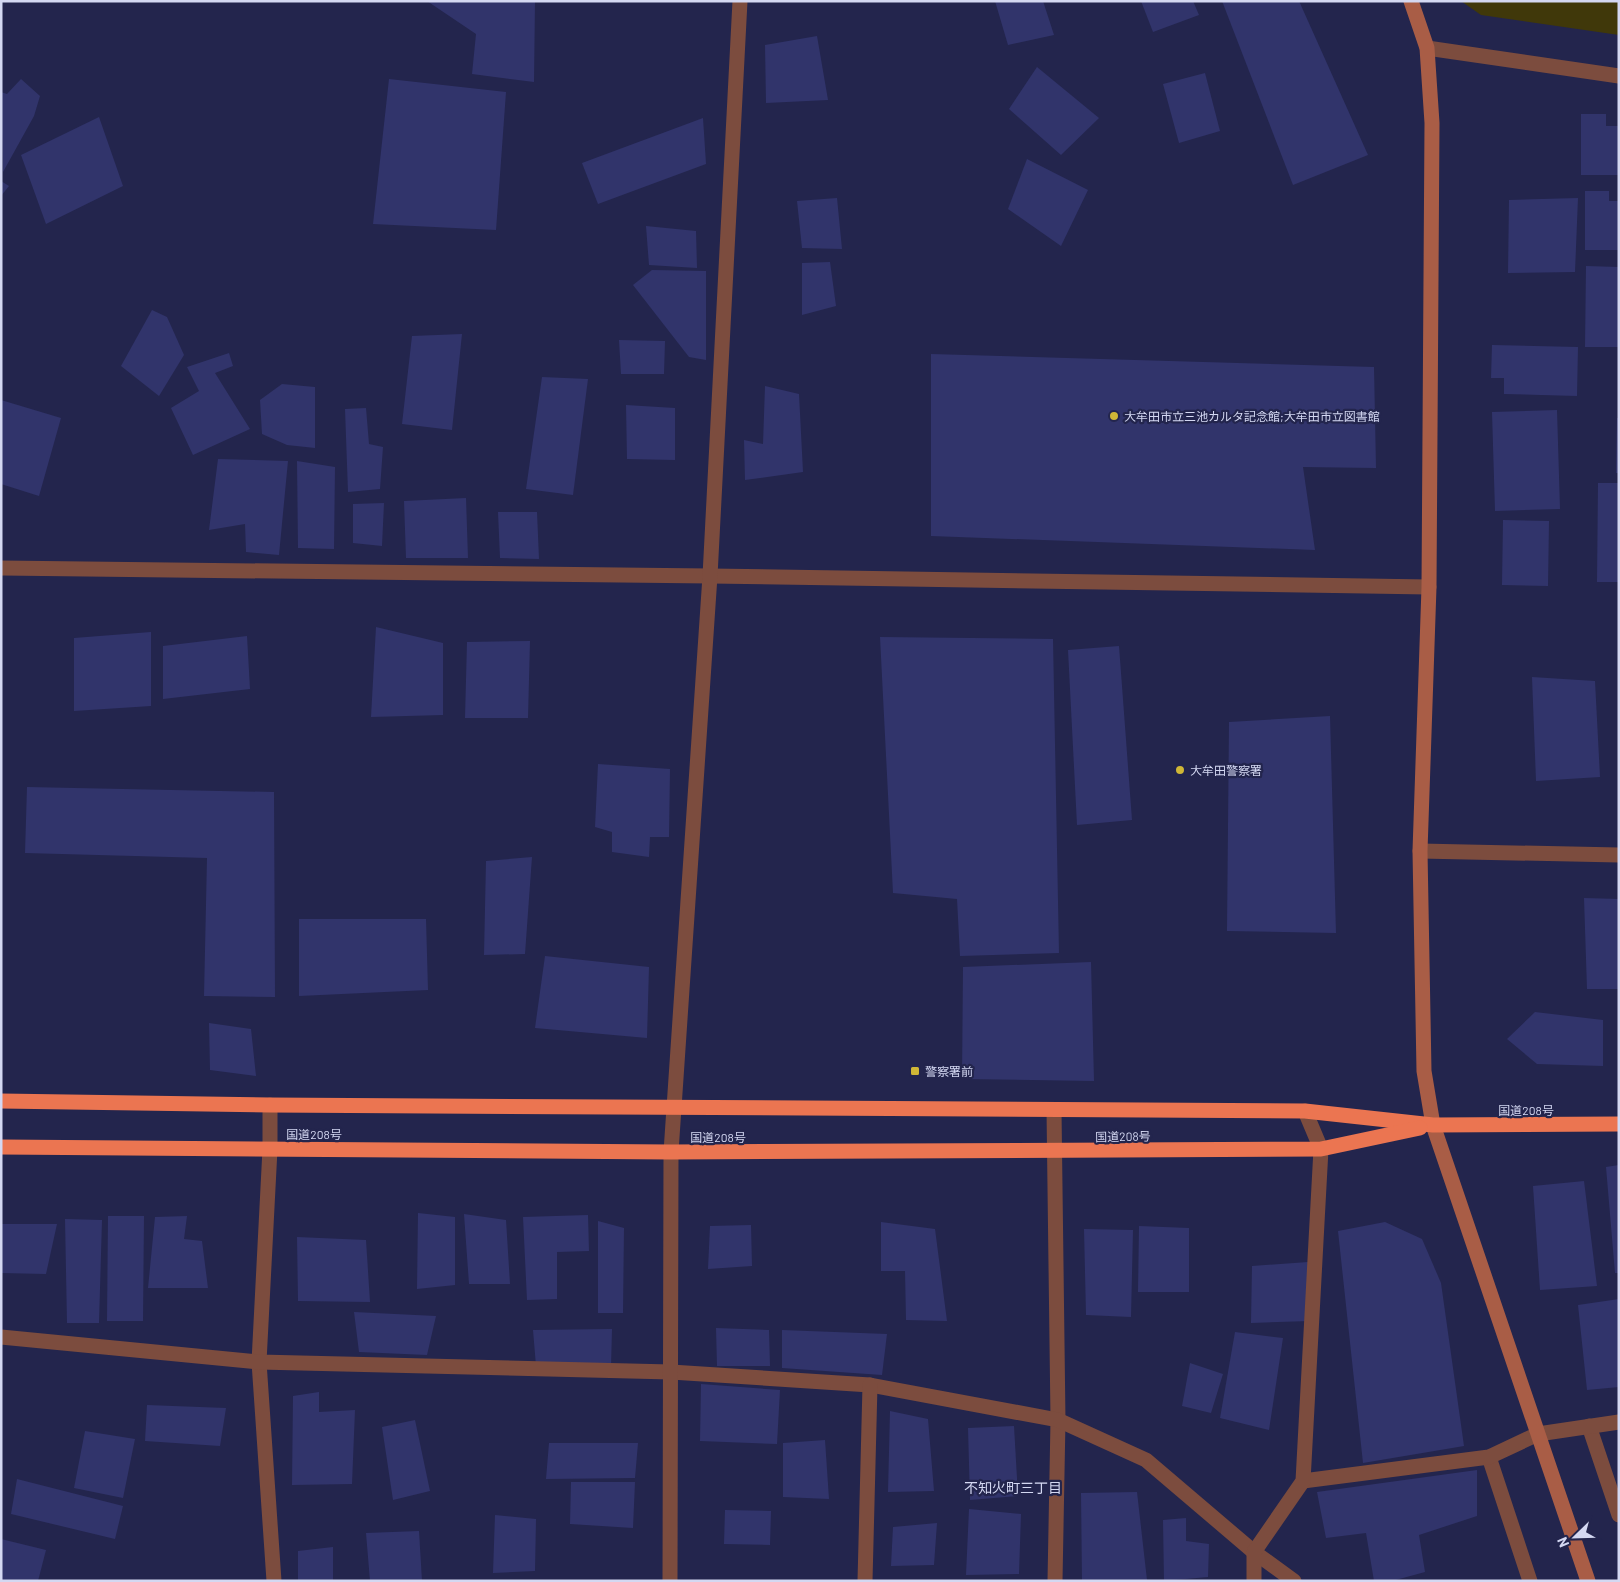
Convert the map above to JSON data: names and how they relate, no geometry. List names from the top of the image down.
{
  "streets": {
    "highway": ["国道208号"]
  },
  "districts": ["不知火町三丁目"],
  "places": {
    "other": ["大牟田市立三池カルタ記念館;大牟田市立図書館", "大牟田警察署"],
    "transit": ["警察署前"]
  },
  "north": "bottom left"
}
